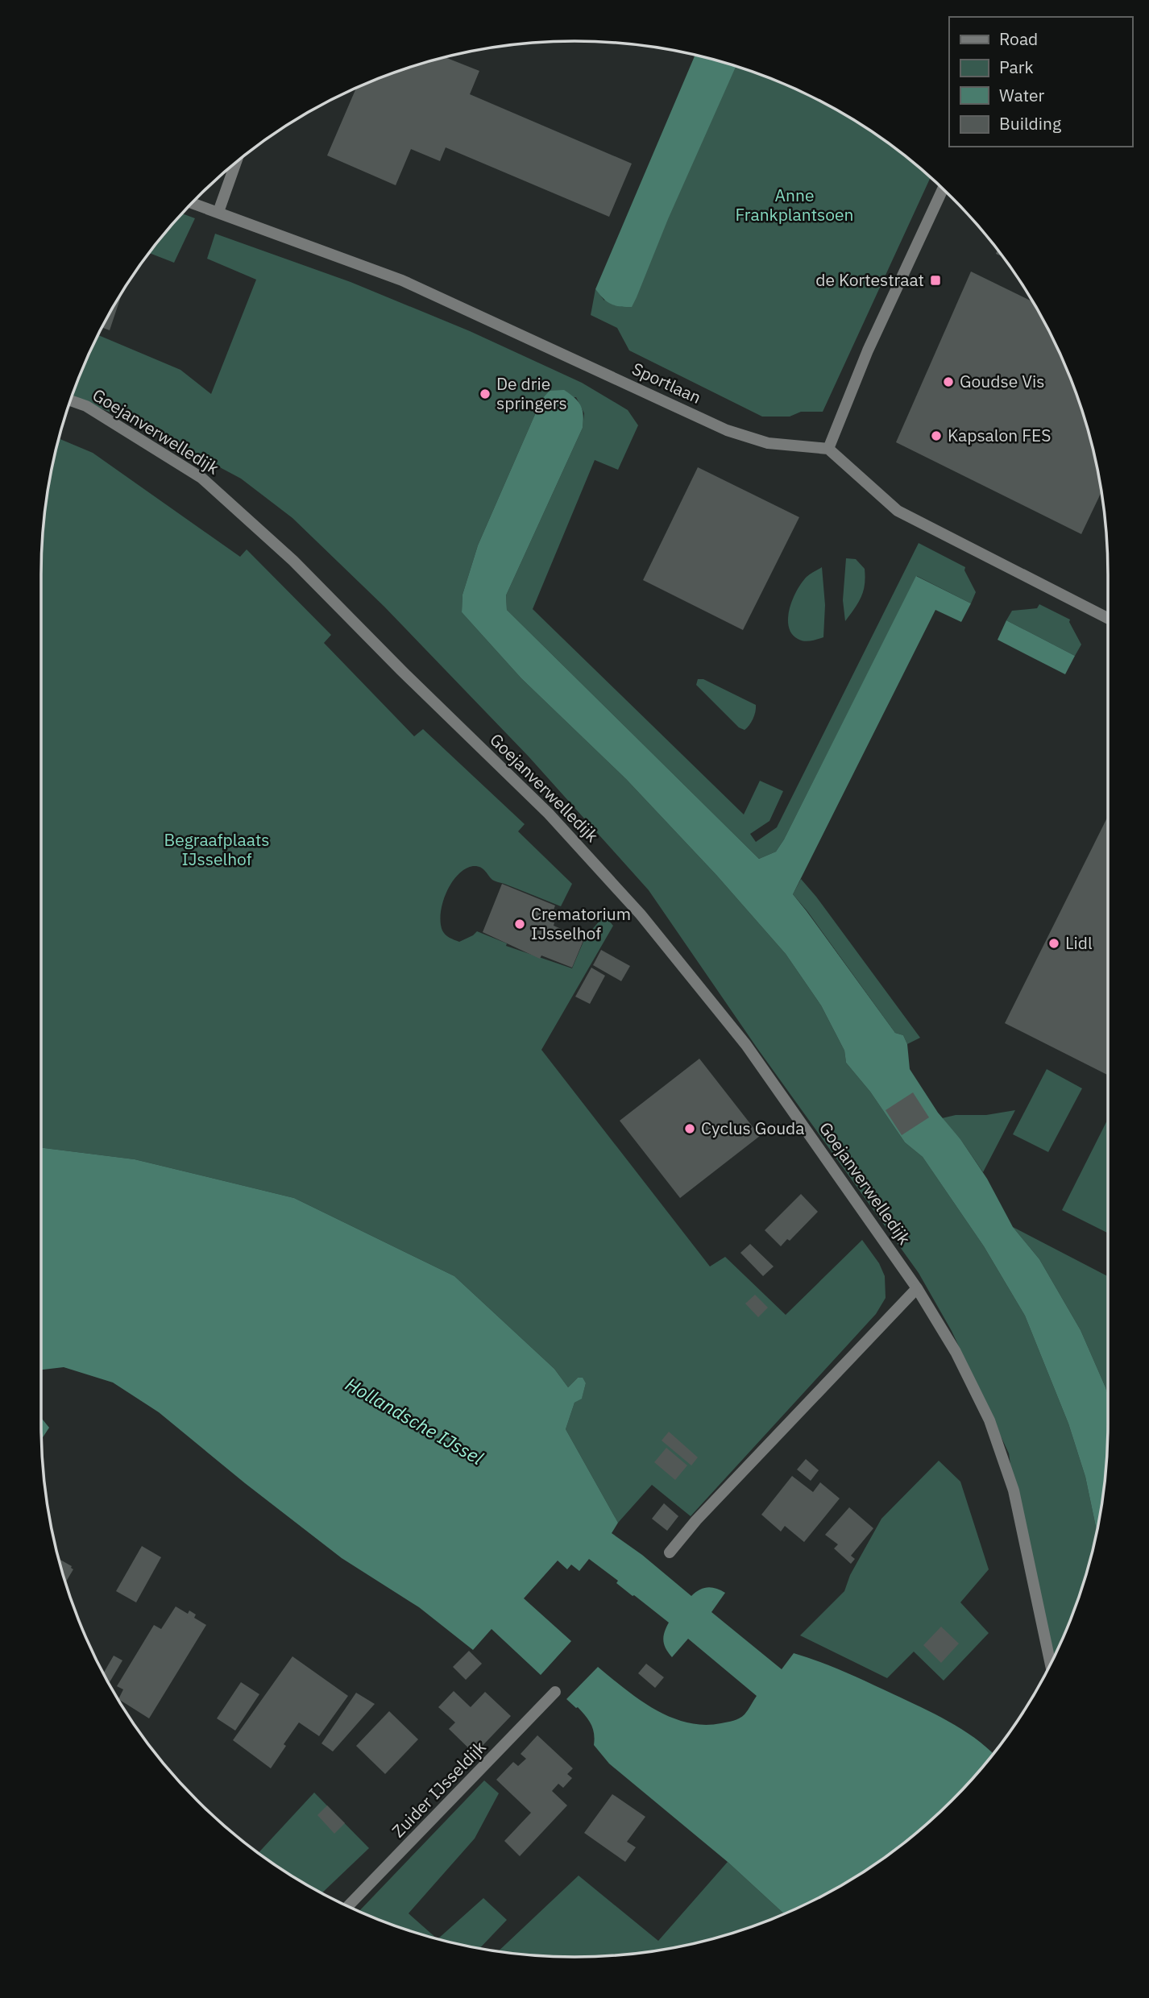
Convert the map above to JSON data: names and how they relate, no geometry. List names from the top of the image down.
{
  "streets": {
    "street": ["Sportlaan", "Goejanverwelledijk", "Zuider IJsseldijk"]
  },
  "water": ["Hollandsche IJssel"],
  "parks": ["Anne Frankplantsoen", "Begraafplaats IJsselhof"],
  "places": {
    "transit": ["de Kortestraat"],
    "other": [
      "Goudse Vis",
      "De drie springers",
      "Kapsalon FES",
      "Crematorium IJsselhof",
      "Lidl",
      "Cyclus Gouda"
    ]
  },
  "legend": [
    "Road",
    "Park",
    "Water",
    "Building"
  ]
}
